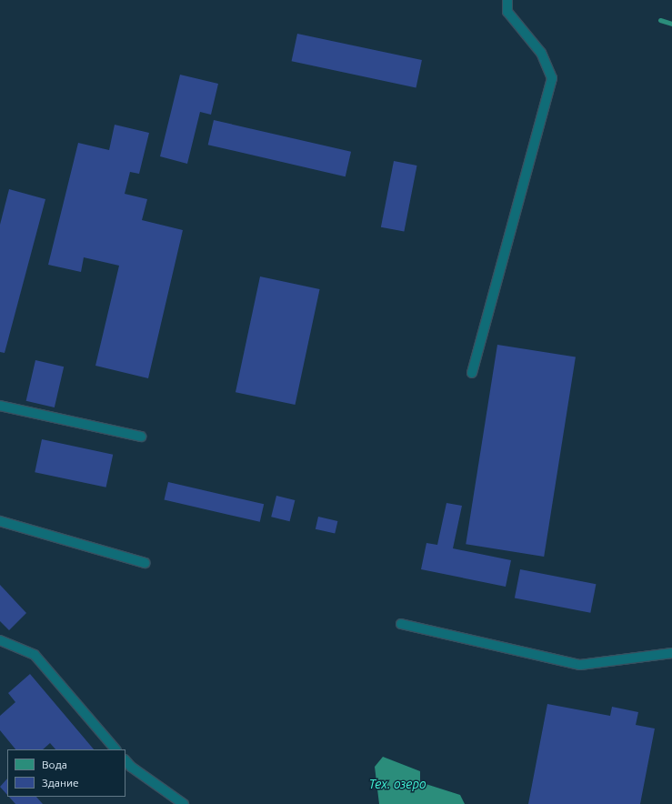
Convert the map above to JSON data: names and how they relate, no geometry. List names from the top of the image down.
{
  "water": ["Тех. озеро"],
  "legend": ["Вода", "Здание"]
}
